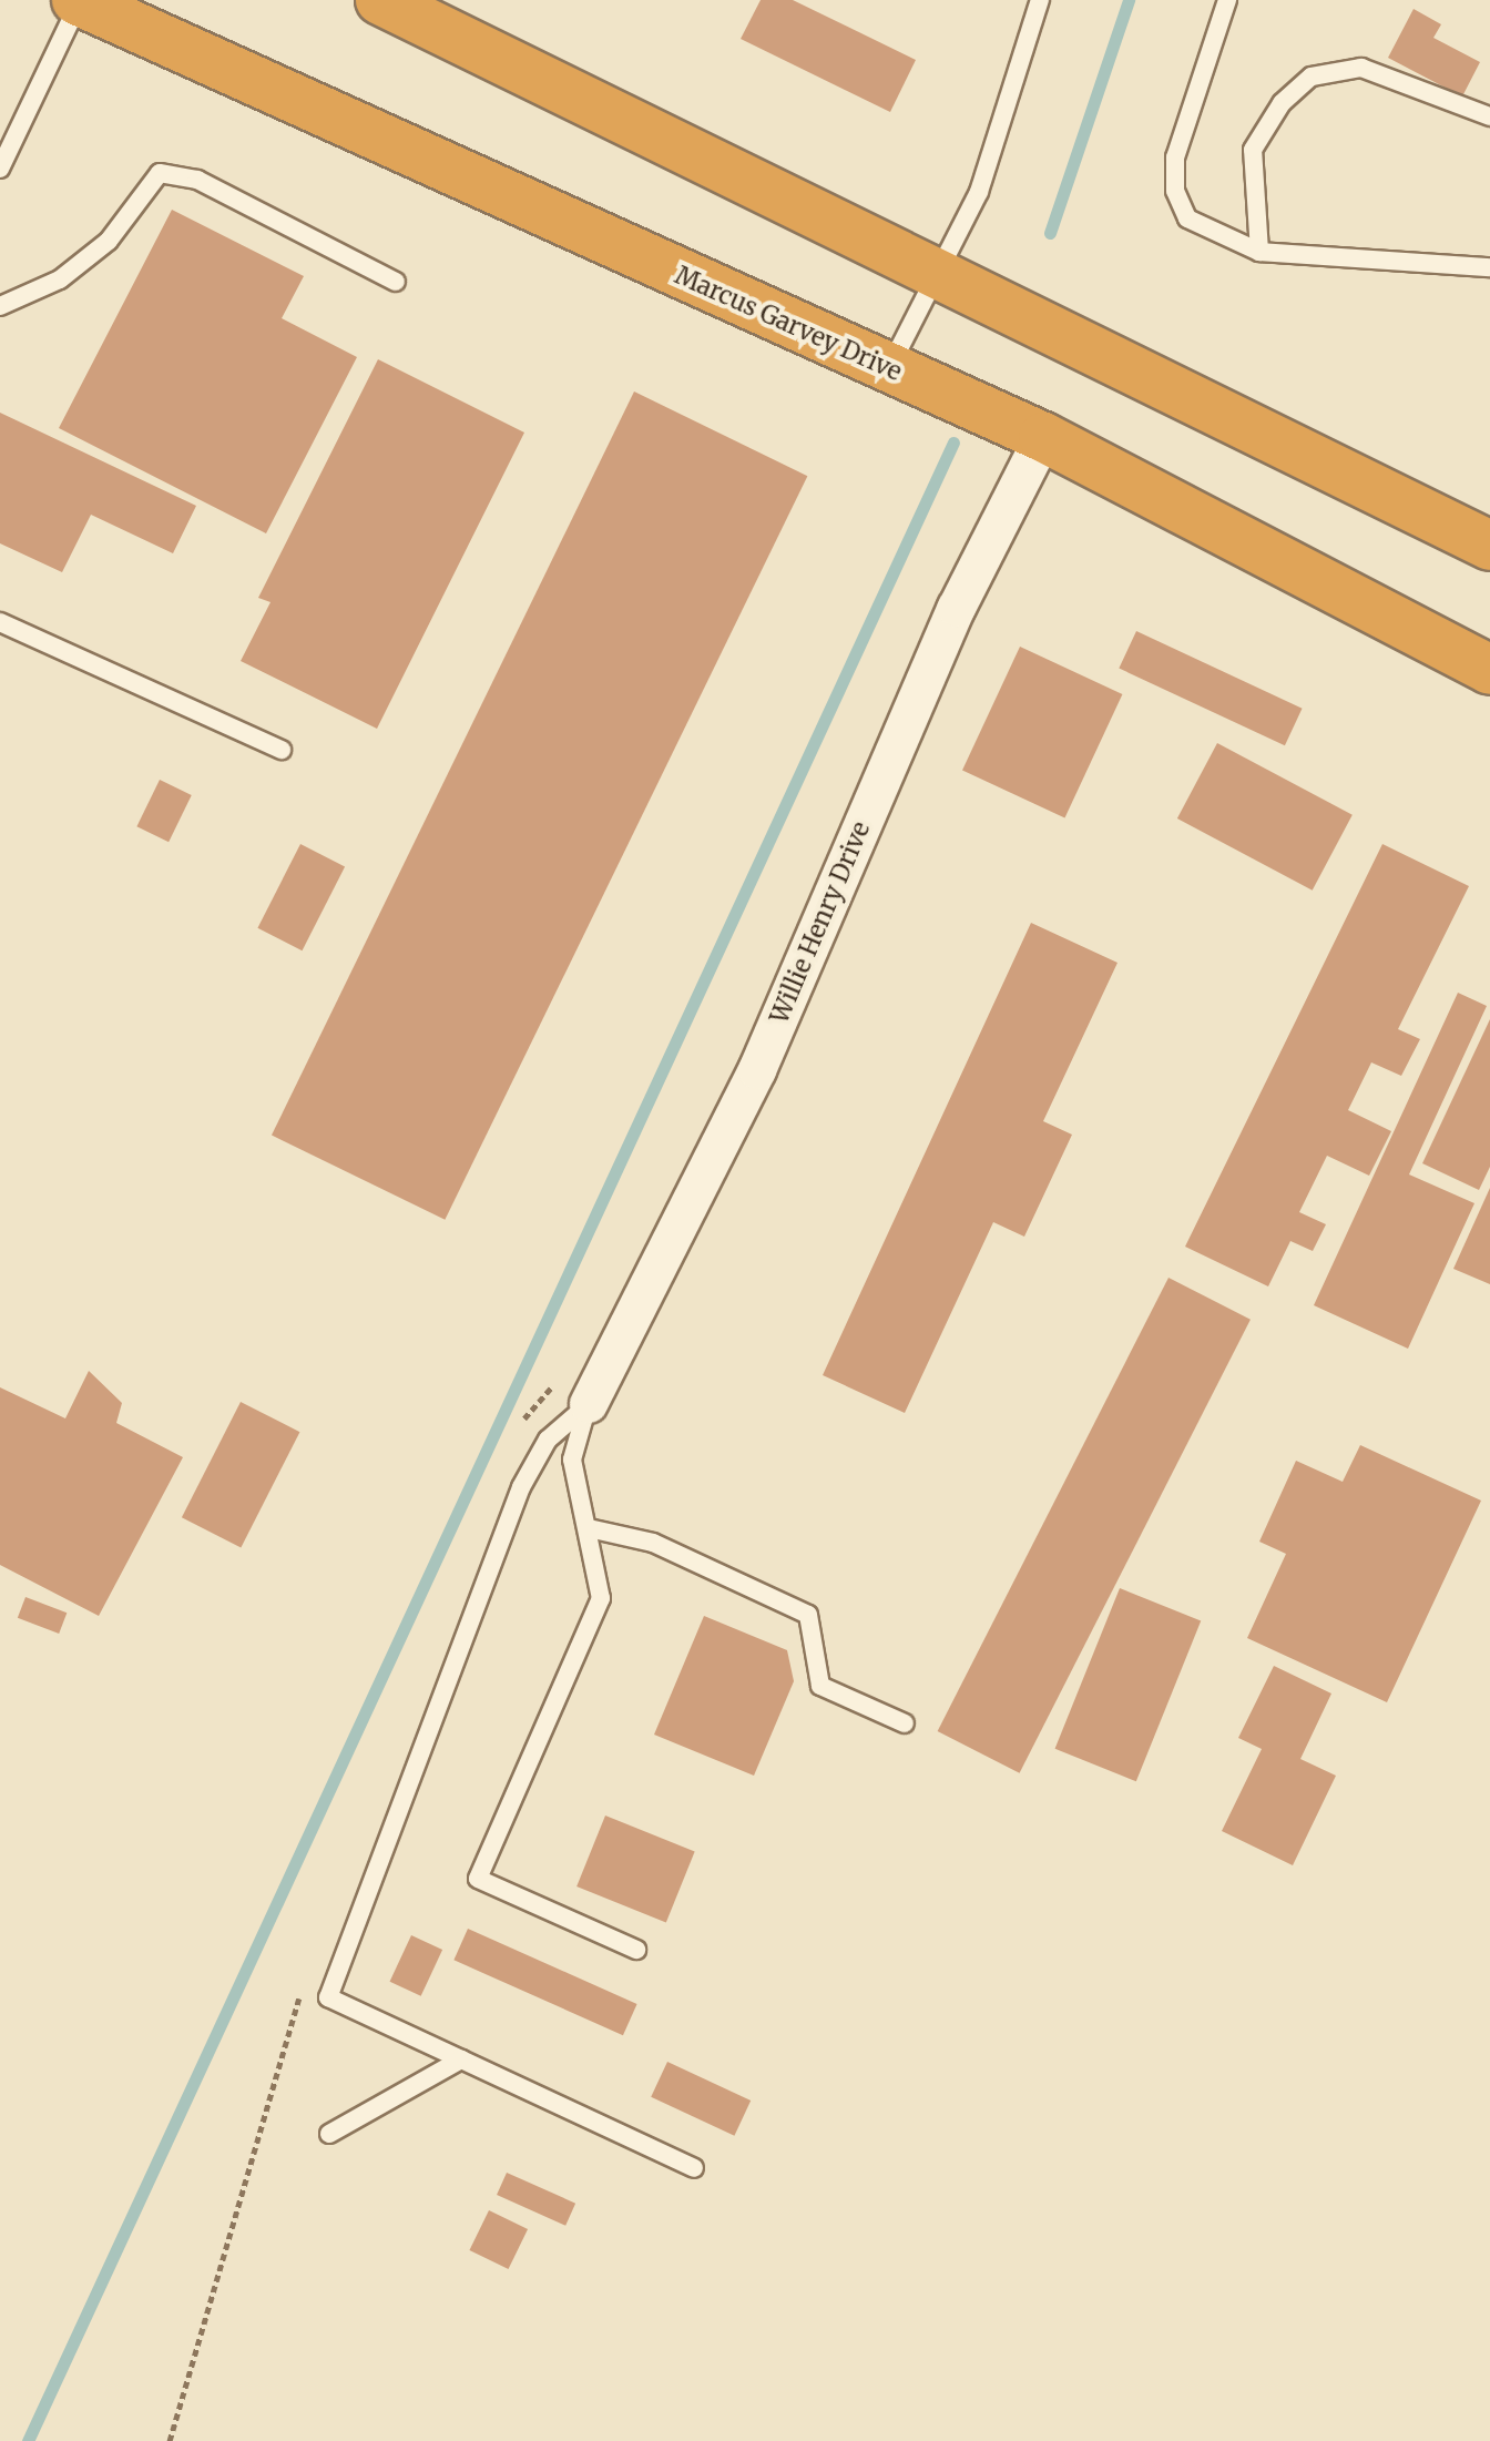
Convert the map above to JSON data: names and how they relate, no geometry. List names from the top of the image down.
{
  "streets": {
    "highway": ["Marcus Garvey Drive"],
    "street": ["Willie Henry Drive"]
  },
  "crossings": [
    ["Marcus Garvey Drive", "Willie Henry Drive"]
  ]
}
